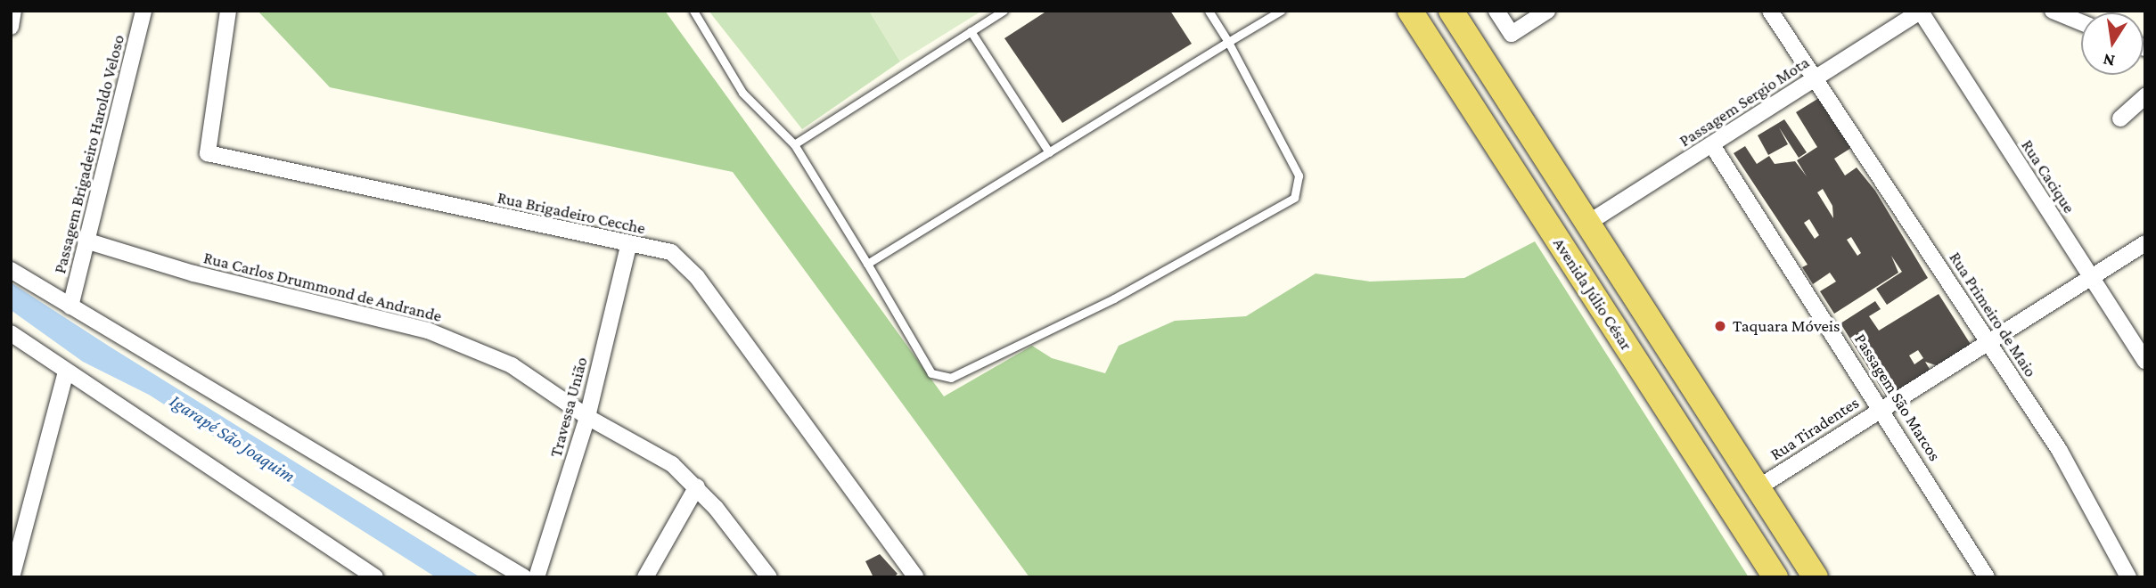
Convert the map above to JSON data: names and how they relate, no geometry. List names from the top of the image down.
{
  "streets": {
    "main road": ["Avenida Júlio César"],
    "street": [
      "Passagem Sergio Mota",
      "Passagem Brigadeiro Haroldo Veloso",
      "Rua Cacique",
      "Rua Brigadeiro Cecche",
      "Rua Carlos Drummond de Andrande",
      "Rua Primeiro de Maio",
      "Passagem São Marcos",
      "Travessa União",
      "Rua Tiradentes"
    ]
  },
  "crossings": [
    ["Passagem Sergio Mota", "Rua Cacique"],
    ["Passagem Sergio Mota", "Avenida Júlio César"],
    ["Passagem Sergio Mota", "Rua Primeiro de Maio"],
    ["Passagem Sergio Mota", "Passagem São Marcos"],
    ["Passagem Brigadeiro Haroldo Veloso", "Rua Carlos Drummond de Andrande"],
    ["Rua Cacique", "Rua Tiradentes"],
    ["Rua Brigadeiro Cecche", "Travessa União"],
    ["Rua Carlos Drummond de Andrande", "Travessa União"],
    ["Avenida Júlio César", "Rua Tiradentes"],
    ["Rua Primeiro de Maio", "Rua Tiradentes"],
    ["Passagem São Marcos", "Rua Tiradentes"]
  ],
  "water": ["Igarapé São Joaquim"],
  "places": ["Taquara Móveis"],
  "north": "bottom"
}
